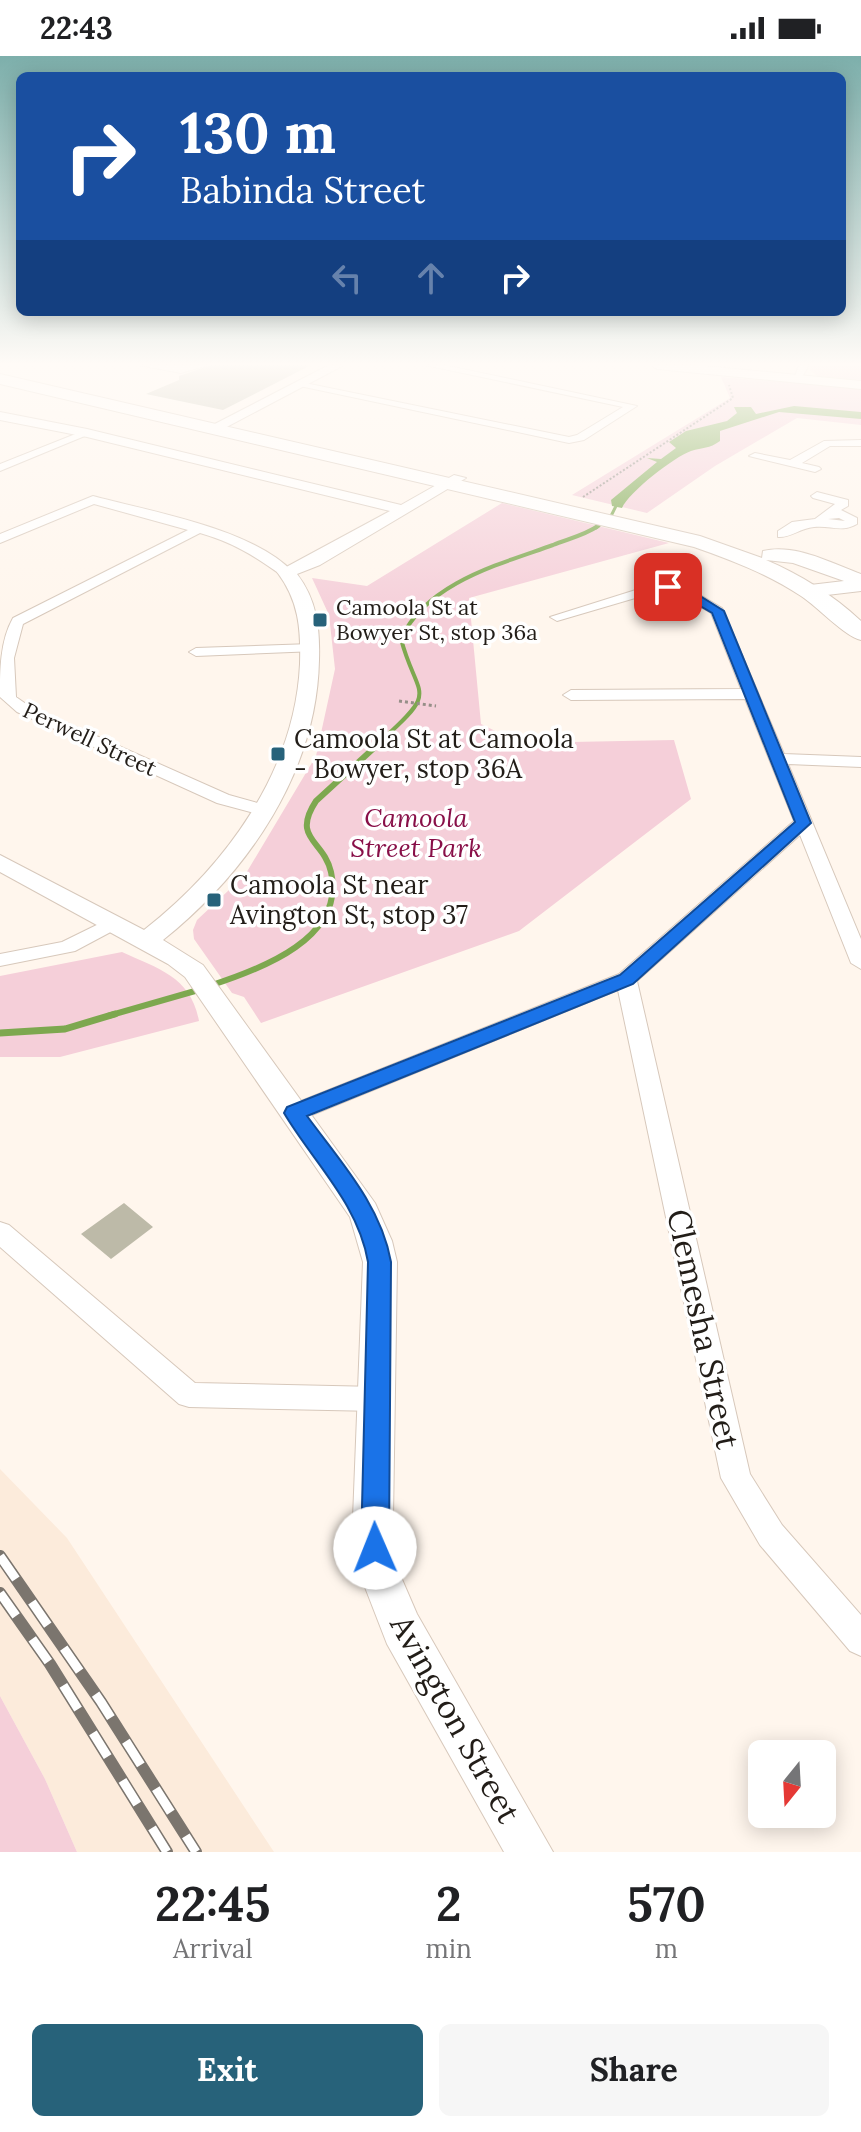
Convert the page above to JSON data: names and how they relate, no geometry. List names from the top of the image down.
{
  "streets": {
    "street": ["Perwell Street", "Clemesha Street", "Avington Street"]
  },
  "parks": ["Camoola Street Park"],
  "places": {
    "transit": ["Camoola St at Bowyer St, stop 36a", "Camoola St at Camoola - Bowyer, stop 36A", "Camoola St near Avington St, stop 37"]
  },
  "north": "bottom",
  "page": {
    "status": "22:43",
    "turn": ["130 m", "Babinda Street"],
    "eta": [
      "22:45",
      "Arrival",
      "2",
      "min",
      "570",
      "m"
    ],
    "buttons": ["Exit", "Share"]
  }
}
